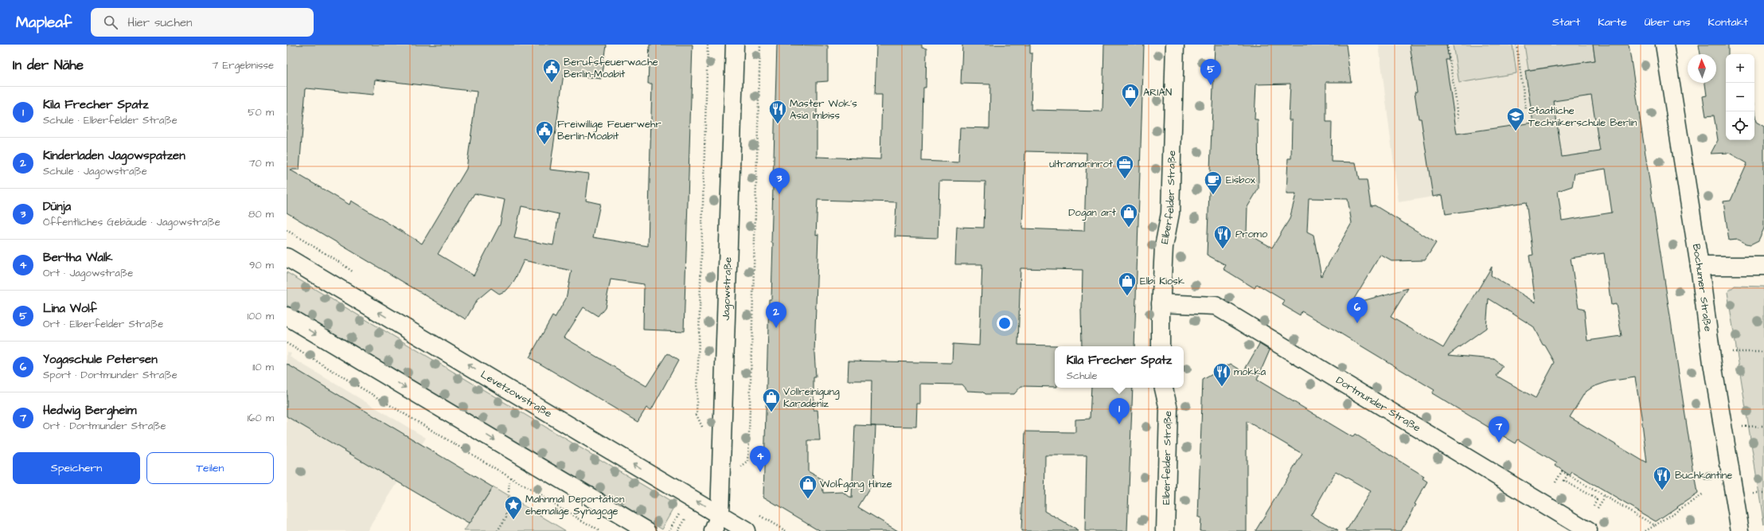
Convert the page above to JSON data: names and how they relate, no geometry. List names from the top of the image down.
{
  "streets": {
    "street": [
      "Elberfelder Straße",
      "Jagowstraße",
      "Bochumer Straße",
      "Levetzowstraße",
      "Dortmunder Straße"
    ]
  },
  "crossings": [
    ["Elberfelder Straße", "Dortmunder Straße"],
    ["Jagowstraße", "Levetzowstraße"]
  ],
  "places": {
    "public building": ["Berufsfeuerwache Berlin-Moabit", "Freiwillige Feuerwehr Berlin-Moabit"],
    "shop": [
      "ARIAN",
      "Dogan art",
      "Elbi Kiosk",
      "Vollreinigung Karadeniz",
      "Wolfgang Hinze"
    ],
    "restaurant": [
      "Master Wok's Asia Imbiss",
      "Promo",
      "mokka",
      "Buchkantine"
    ],
    "school or university": ["Staatliche Technikerschule Berlin"],
    "office": ["ultramarinrot"],
    "cafe": ["Eisbox"],
    "place": ["Mahnmal Deportation ehemalige Synagoge"]
  },
  "north": "top",
  "page": {
    "header": "Mapleaf",
    "search": "Hier suchen",
    "nav": [
      "Start",
      "Karte",
      "Über uns",
      "Kontakt"
    ],
    "heading": ["In der Nähe", "7 Ergebnisse"],
    "map_buttons": ["+", "−"],
    "pins": [
      "5",
      "3",
      "6",
      "2",
      "1",
      "7",
      "4"
    ],
    "list": [
      {
        "mark": "1",
        "name": "Kila Frecher Spatz",
        "note": "Schule · Elberfelder Straße",
        "value": "50 m"
      },
      {
        "mark": "2",
        "name": "Kinderladen Jagowspatzen",
        "note": "Schule · Jagowstraße",
        "value": "70 m"
      },
      {
        "mark": "3",
        "name": "Dünja",
        "note": "Öffentliches Gebäude · Jagowstraße",
        "value": "80 m"
      },
      {
        "mark": "4",
        "name": "Bertha Walk",
        "note": "Ort · Jagowstraße",
        "value": "90 m"
      },
      {
        "mark": "5",
        "name": "Lina Wolf",
        "note": "Ort · Elberfelder Straße",
        "value": "100 m"
      },
      {
        "mark": "6",
        "name": "Yogaschule Petersen",
        "note": "Sport · Dortmunder Straße",
        "value": "110 m"
      },
      {
        "mark": "7",
        "name": "Hedwig Bergheim",
        "note": "Ort · Dortmunder Straße",
        "value": "160 m"
      }
    ],
    "popup": ["Kila Frecher Spatz", "Schule"],
    "buttons": ["Speichern", "Teilen"]
  }
}
